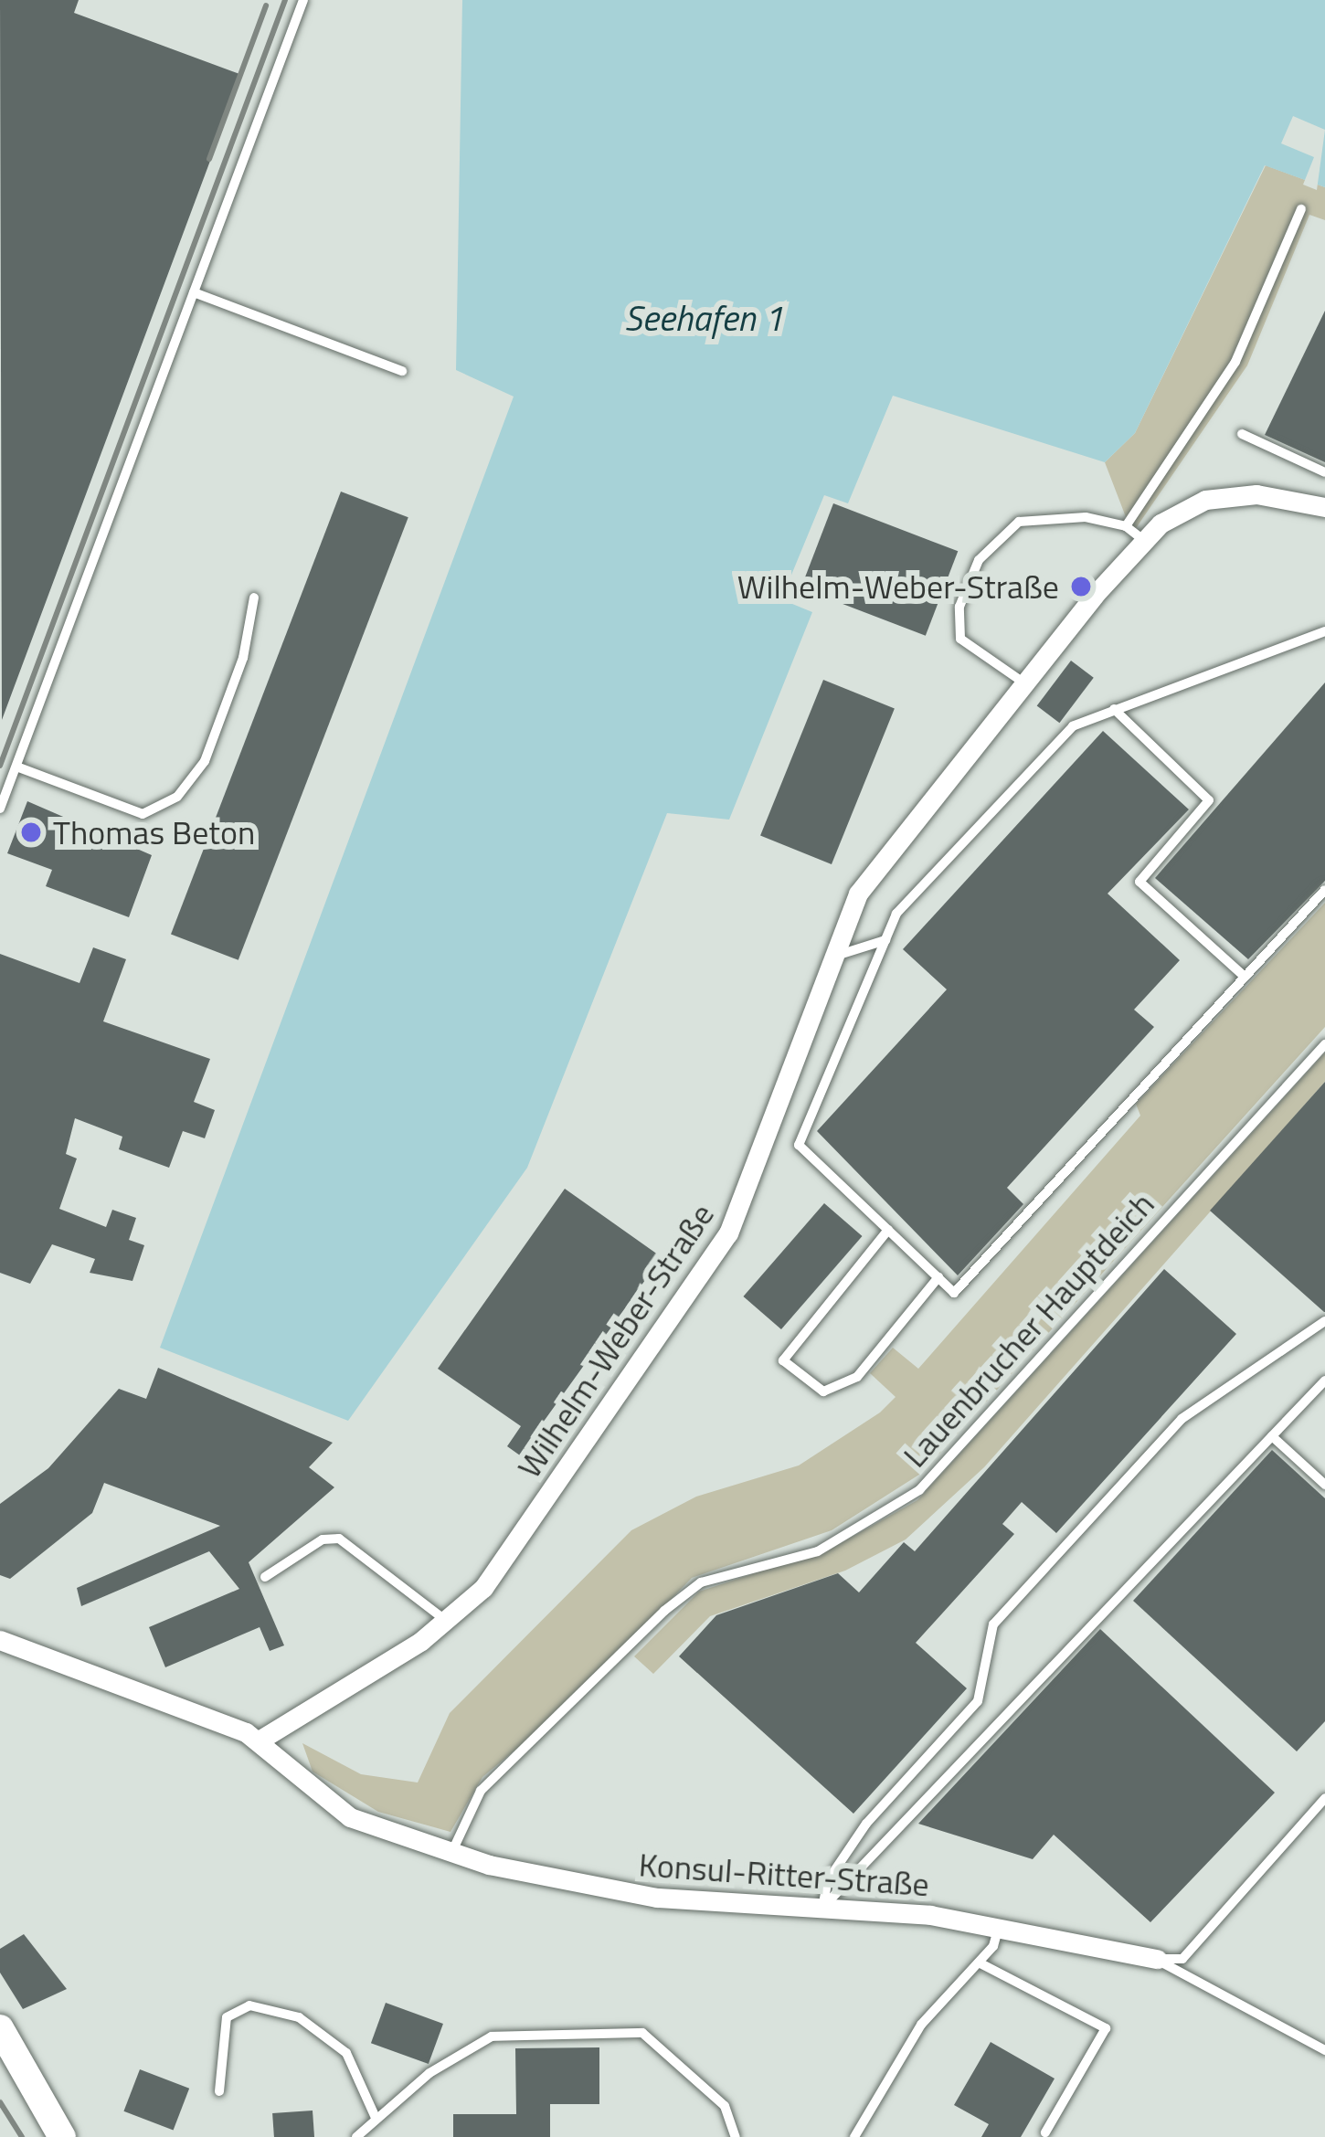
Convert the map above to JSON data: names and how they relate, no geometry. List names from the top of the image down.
{
  "streets": {
    "street": ["Wilhelm-Weber-Straße", "Konsul-Ritter-Straße"],
    "lane": ["Lauenbrucher Hauptdeich"]
  },
  "crossings": [
    ["Lauenbrucher Hauptdeich", "Konsul-Ritter-Straße"],
    ["Wilhelm-Weber-Straße", "Konsul-Ritter-Straße"]
  ],
  "water": ["Seehafen 1"],
  "places": ["Wilhelm-Weber-Straße", "Thomas Beton"]
}
